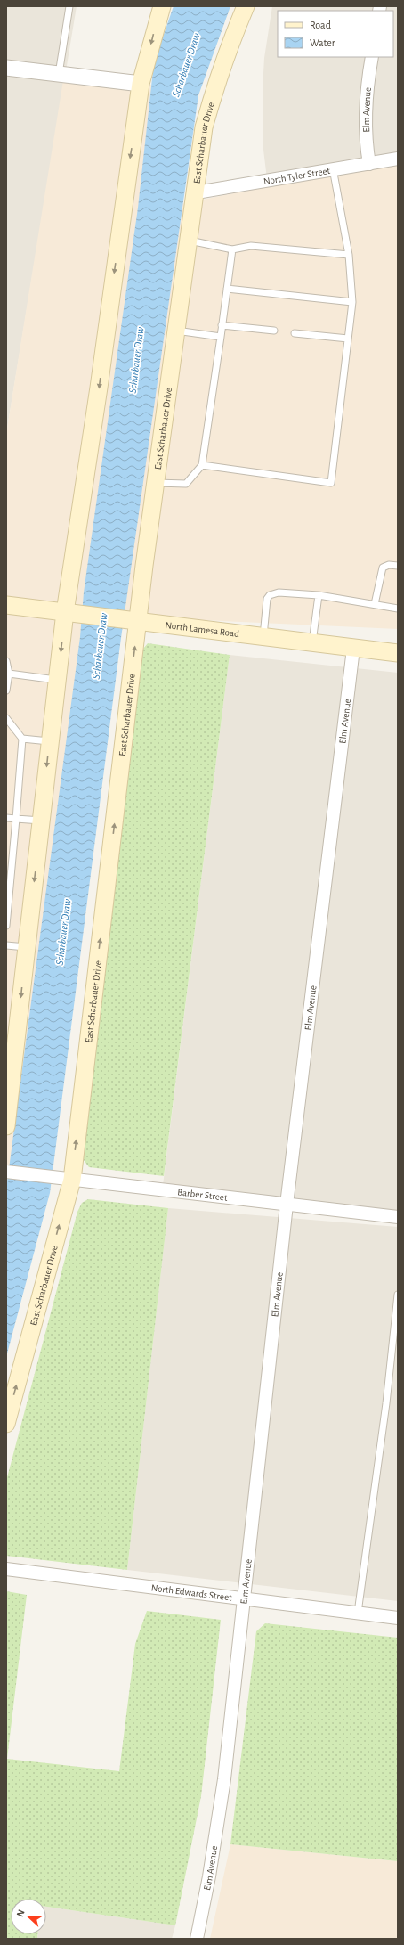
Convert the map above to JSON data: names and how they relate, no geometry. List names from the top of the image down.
{
  "streets": {
    "main road": ["East Scharbauer Drive", "North Lamesa Road"],
    "street": [
      "Elm Avenue",
      "North Tyler Street",
      "Barber Street",
      "North Edwards Street"
    ]
  },
  "crossings": [
    ["Elm Avenue", "North Tyler Street"],
    ["Elm Avenue", "North Lamesa Road"],
    ["Elm Avenue", "Barber Street"],
    ["Elm Avenue", "North Edwards Street"],
    ["East Scharbauer Drive", "North Tyler Street"],
    ["East Scharbauer Drive", "North Lamesa Road"],
    ["East Scharbauer Drive", "Barber Street"]
  ],
  "water": ["Scharbauer Draw"],
  "legend": ["Road", "Water"],
  "north": "left"
}
